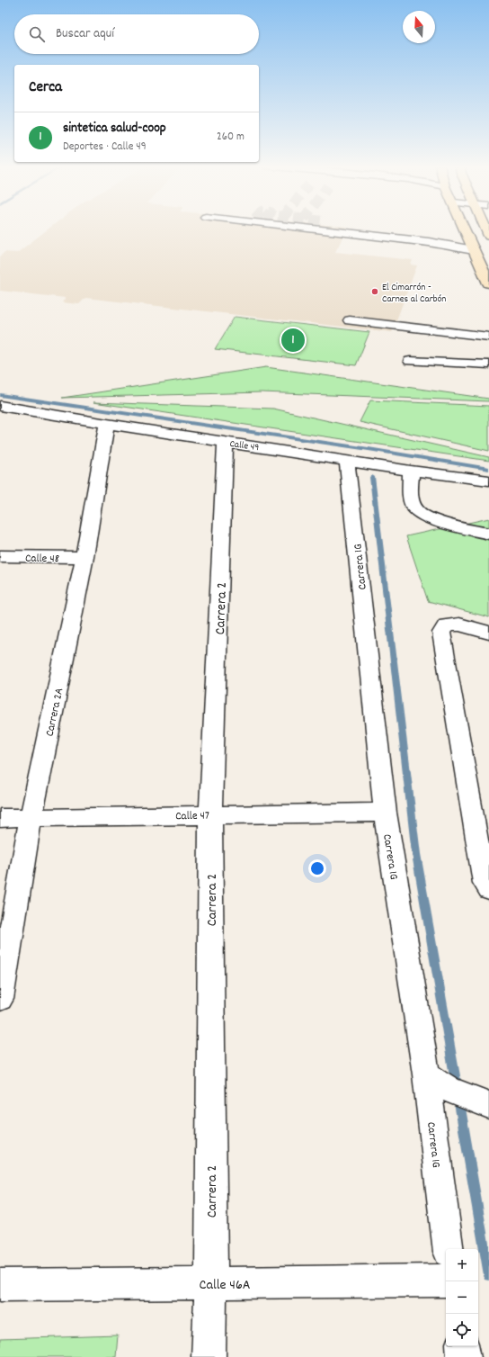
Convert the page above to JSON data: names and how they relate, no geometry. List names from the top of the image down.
{
  "streets": {
    "street": [
      "Calle 49",
      "Calle 48",
      "Carrera 1G",
      "Carrera 2",
      "Carrera 2A",
      "Calle 47",
      "Calle 46A"
    ]
  },
  "crossings": [
    ["Calle 49", "Carrera 1G"],
    ["Calle 49", "Carrera 2"],
    ["Calle 49", "Carrera 2A"],
    ["Calle 48", "Carrera 2A"],
    ["Carrera 1G", "Calle 47"],
    ["Carrera 2", "Calle 47"],
    ["Carrera 2", "Calle 46A"],
    ["Carrera 2A", "Calle 47"]
  ],
  "places": ["El Cimarrón - Carnes al Carbón"],
  "north": "top",
  "page": {
    "search": "Buscar aquí",
    "heading": "Cerca",
    "list": [
      {
        "mark": "1",
        "name": "sintetica salud-coop",
        "note": "Deportes · Calle 49",
        "value": "260 m"
      }
    ],
    "pins": "1",
    "map_buttons": ["+", "−"]
  }
}
